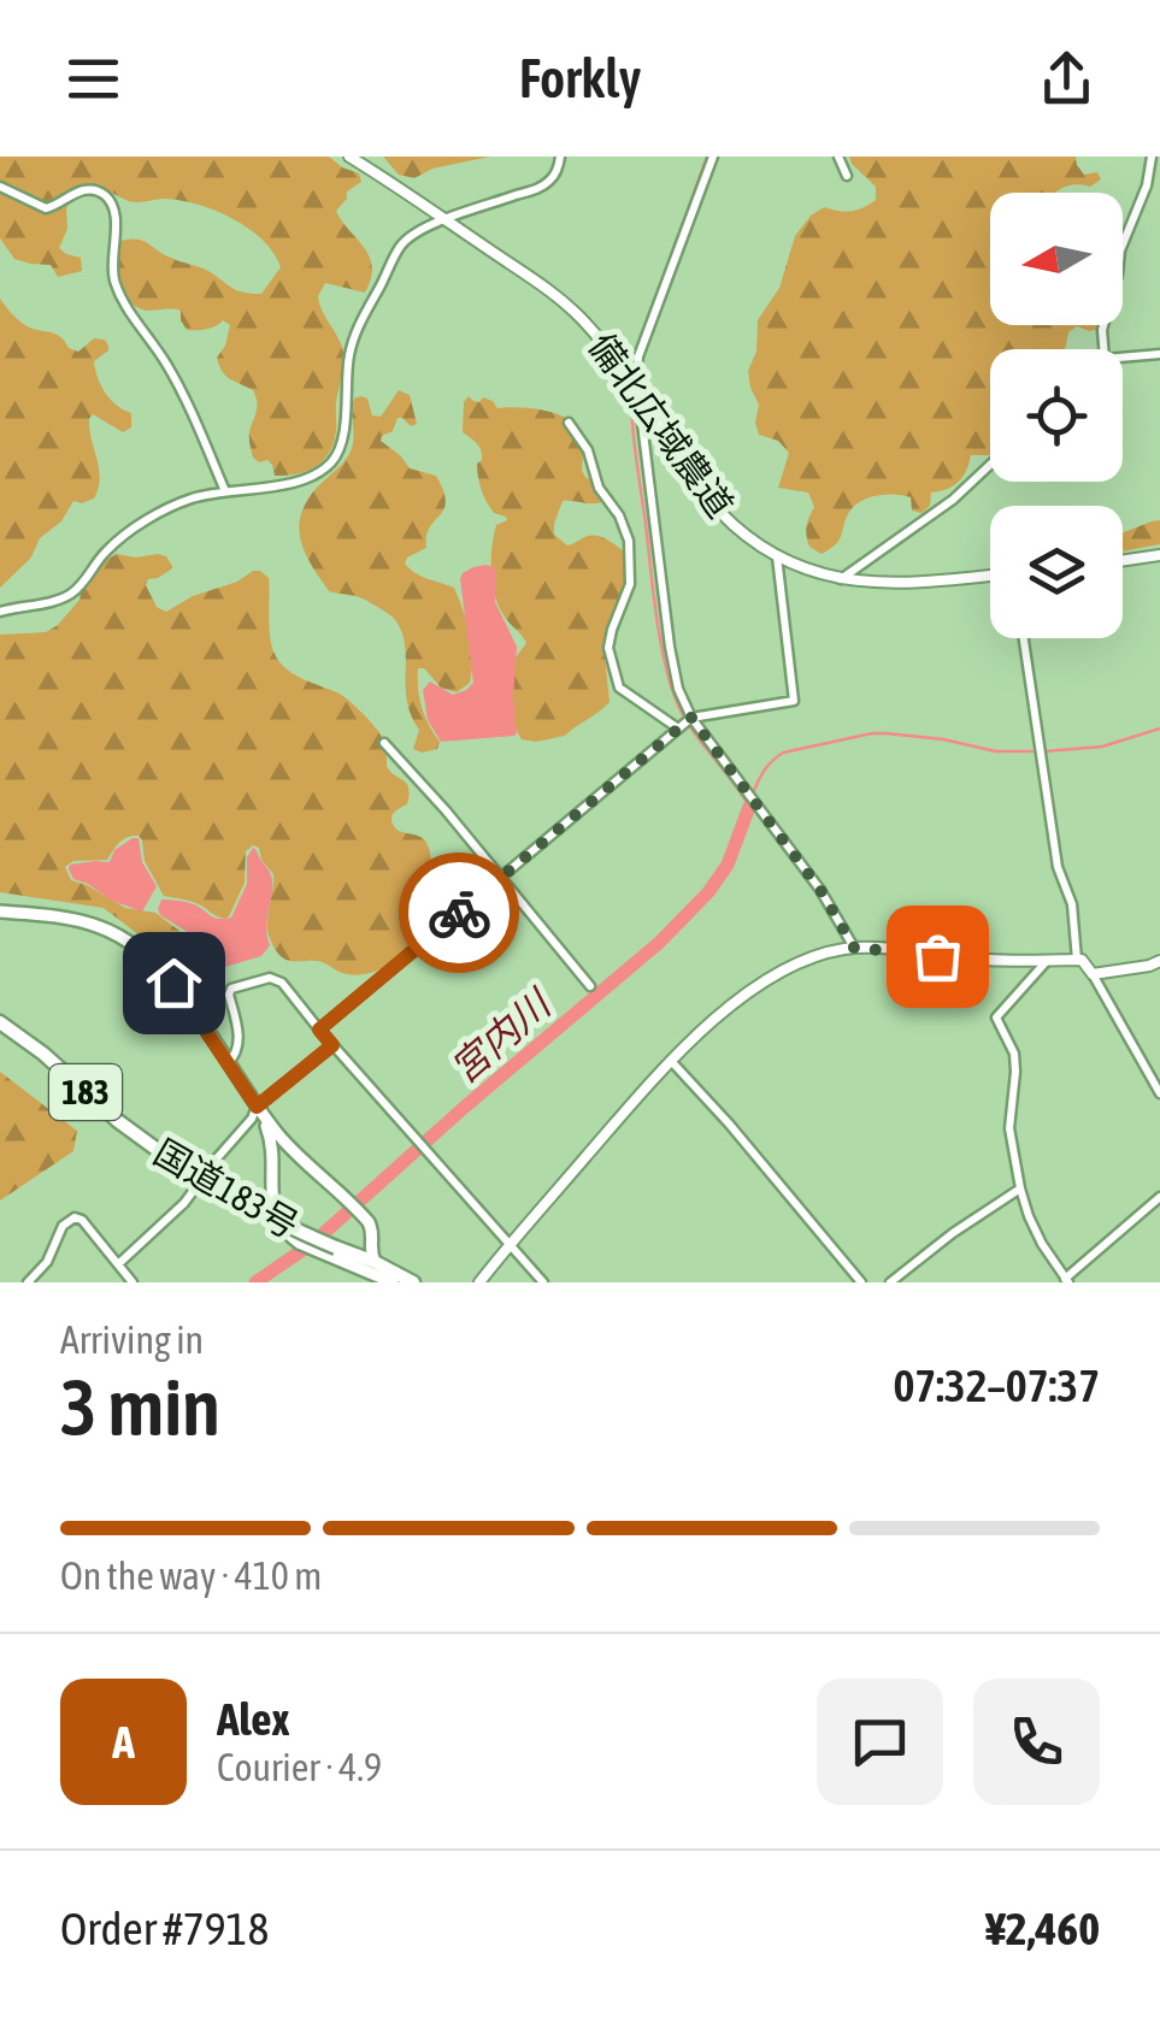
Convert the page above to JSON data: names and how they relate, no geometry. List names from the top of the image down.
{
  "streets": {
    "highway": ["183", "国道183号"],
    "street": ["備北広域農道"]
  },
  "water": ["宮内川"],
  "north": "left",
  "page": {
    "header": "Forkly",
    "heading": ["3 min", "Arriving in", "07:32–07:37"],
    "panel": [
      "Alex",
      "Courier · 4.9",
      "Order #7918",
      "¥2,460"
    ],
    "bar": "On the way · 410 m",
    "round": "A"
  }
}
